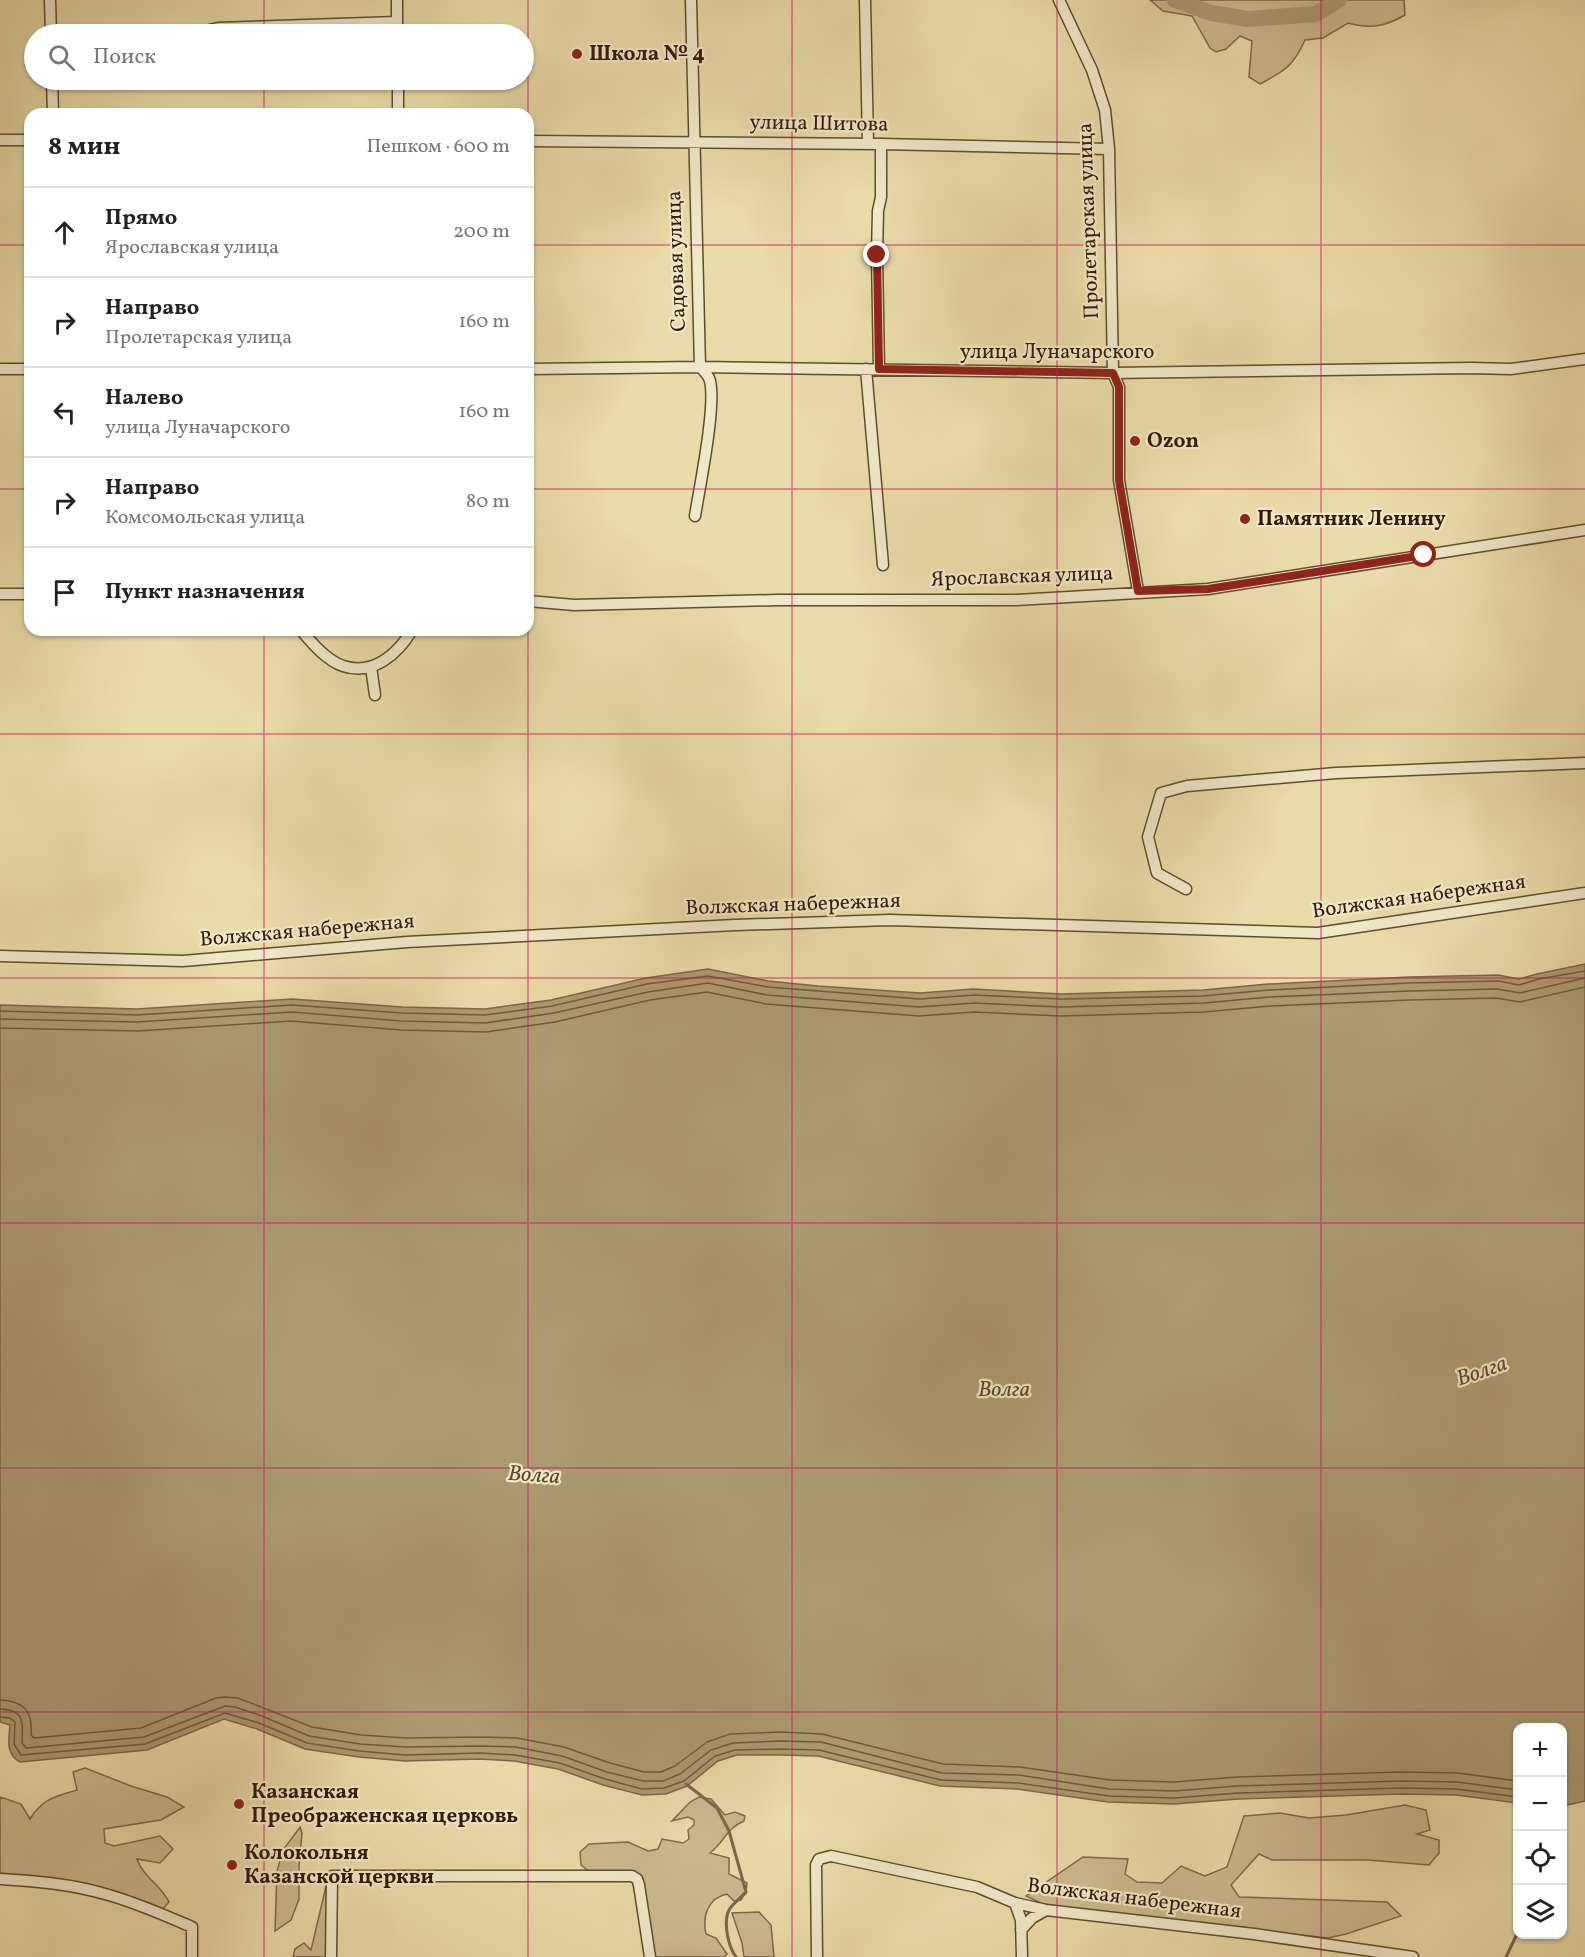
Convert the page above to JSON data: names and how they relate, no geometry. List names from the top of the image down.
{
  "streets": {
    "street": [
      "улица Шитова",
      "Пролетарская улица",
      "Садовая улица",
      "улица Луначарского",
      "Ярославская улица",
      "Волжская набережная"
    ]
  },
  "crossings": [
    ["улица Шитова", "Пролетарская улица"],
    ["улица Шитова", "Садовая улица"],
    ["Пролетарская улица", "улица Луначарского"],
    ["Пролетарская улица", "Ярославская улица"],
    ["Садовая улица", "улица Луначарского"]
  ],
  "water": ["Волга"],
  "places": [
    "Школа № 4",
    "Ozon",
    "Памятник Ленину",
    "Казанская Преображенская церковь",
    "Колокольня Казанской церкви"
  ],
  "page": {
    "search": "Поиск",
    "heading": ["8 мин", "Пешком · 600 m"],
    "list": [
      ["Прямо", "Ярославская улица", "200 m"],
      ["Направо", "Пролетарская улица", "160 m"],
      ["Налево", "улица Луначарского", "160 m"],
      ["Направо", "Комсомольская улица", "80 m"],
      "Пункт назначения"
    ],
    "map_buttons": ["+", "−"]
  }
}
